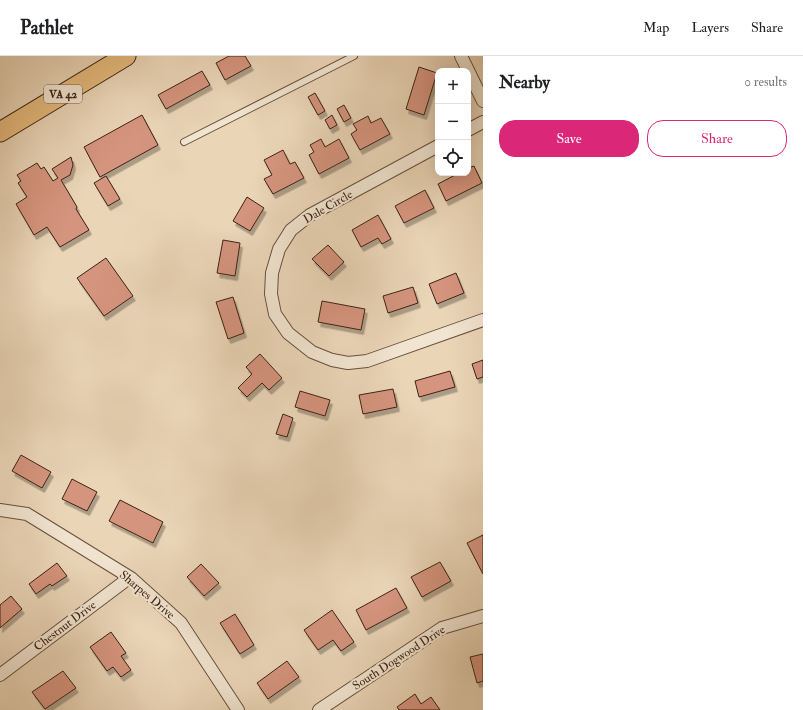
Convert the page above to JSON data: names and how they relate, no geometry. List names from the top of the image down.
{
  "streets": {
    "main road": ["VA 42"],
    "street": [
      "Dale Circle",
      "Sharpes Drive",
      "Chestnut Drive",
      "South Dogwood Drive"
    ]
  },
  "crossings": [
    ["Sharpes Drive", "Chestnut Drive"]
  ],
  "page": {
    "header": "Pathlet",
    "nav": ["Map", "Layers", "Share"],
    "heading": ["Nearby", "0 results"],
    "map_buttons": ["+", "−"],
    "buttons": ["Save", "Share"]
  }
}
